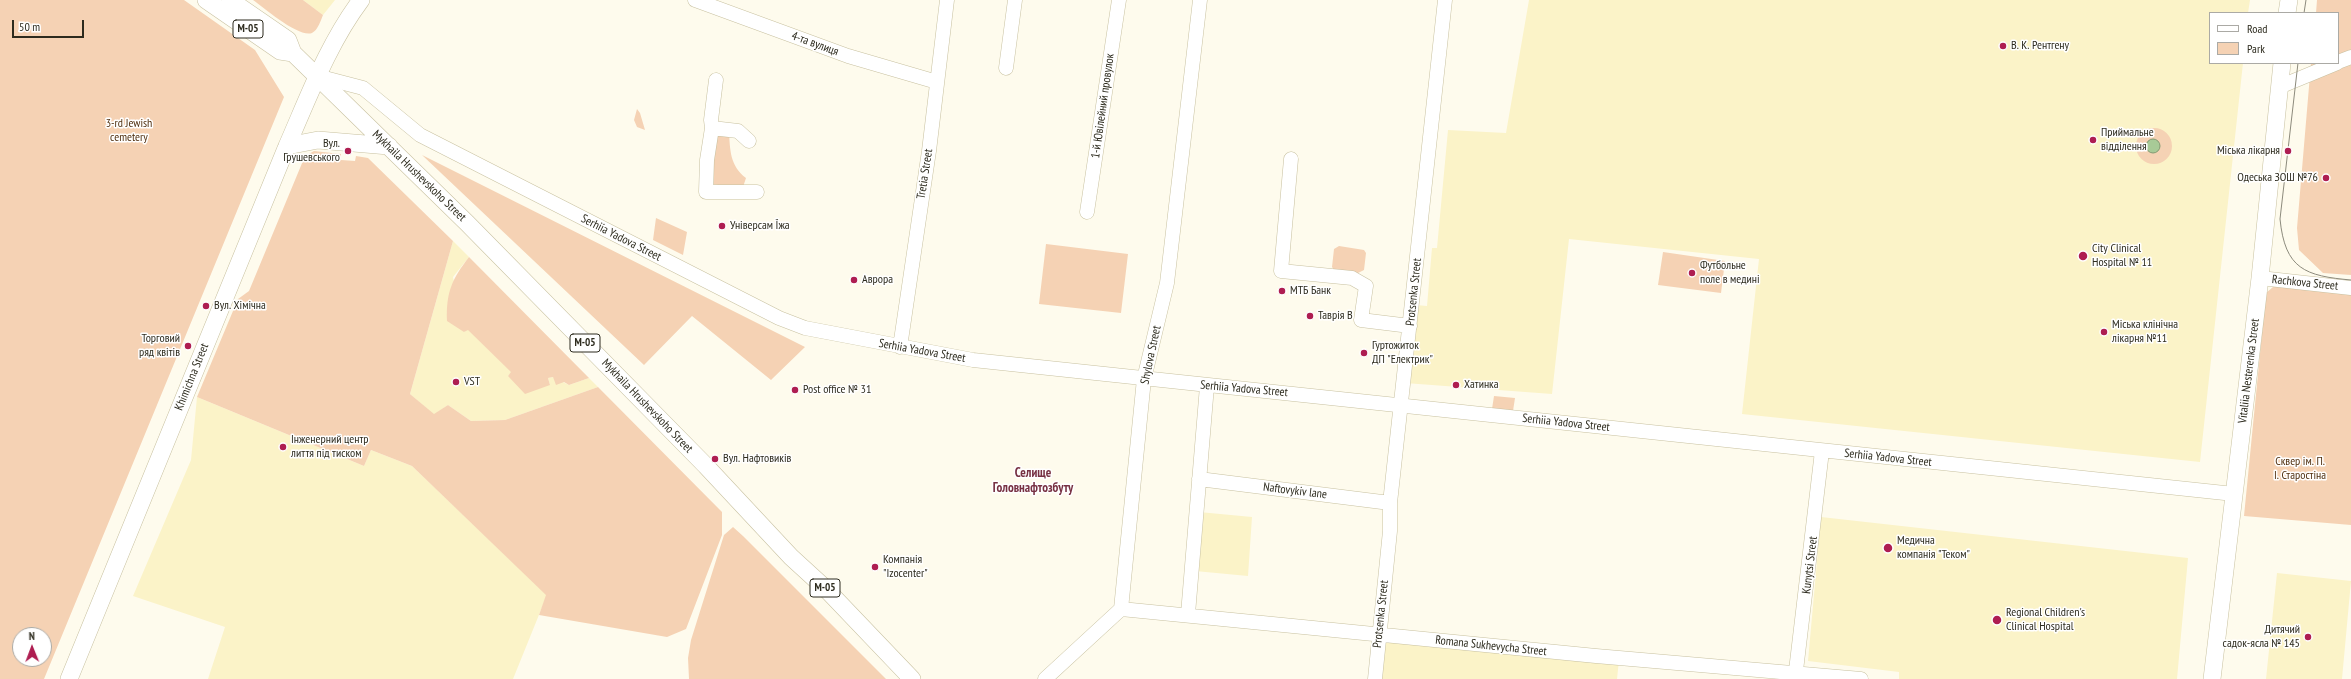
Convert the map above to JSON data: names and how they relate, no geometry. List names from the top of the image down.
{
  "streets": {
    "main road": [
      "М-05",
      "Mykhaila Hrushevskoho Street",
      "Vitaliia Nesterenka Street",
      "Khimichna Street"
    ],
    "street": [
      "4-та вулиця",
      "1-й Ювілейний провулок",
      "Tretia Street",
      "Serhiia Yadova Street",
      "Rachkova Street",
      "Protsenka Street",
      "Shylova Street",
      "Naftovykiv lane",
      "Kunytsi Street",
      "Romana Sukhevycha Street"
    ]
  },
  "crossings": [
    ["М-05", "Mykhaila Hrushevskoho Street"],
    ["4-та вулиця", "Tretia Street"],
    ["Tretia Street", "Serhiia Yadova Street"],
    ["Mykhaila Hrushevskoho Street", "Serhiia Yadova Street"],
    ["Mykhaila Hrushevskoho Street", "Khimichna Street"],
    ["Serhiia Yadova Street", "Protsenka Street"],
    ["Serhiia Yadova Street", "Shylova Street"],
    ["Serhiia Yadova Street", "Vitaliia Nesterenka Street"],
    ["Serhiia Yadova Street", "Khimichna Street"],
    ["Serhiia Yadova Street", "Kunytsi Street"],
    ["Rachkova Street", "Vitaliia Nesterenka Street"],
    ["Protsenka Street", "Naftovykiv lane"],
    ["Protsenka Street", "Romana Sukhevycha Street"],
    ["Shylova Street", "Romana Sukhevycha Street"],
    ["Kunytsi Street", "Romana Sukhevycha Street"]
  ],
  "districts": ["Селище Головнафтозбуту"],
  "parks": ["3-rd Jewish cemetery", "Сквер ім. П. І. Старостіна"],
  "places": [
    "В. К. Рентгену",
    "Приймальне відділення",
    "Вул. Грушевського",
    "Міська лікарня",
    "Одеська ЗОШ №76",
    "Універсам Їжа",
    "City Clinical Hospital № 11",
    "Футбольне поле в медині",
    "Аврора",
    "МТБ Банк",
    "Вул. Хімічна",
    "Таврія В",
    "Міська клінічна лікарня №11",
    "Торговий ряд квітів",
    "Гуртожиток ДП \"Електрик\"",
    "VST",
    "Хатинка",
    "Post office № 31",
    "Інженерний центр лиття під тиском",
    "Вул. Нафтовиків",
    "Медична компанія \"Теком\"",
    "Компанія \"Izocenter\"",
    "Regional Children's Clinical Hospital",
    "Дитячий садок-ясла № 145"
  ],
  "legend": ["Road", "Park"],
  "scale_bar": "50 m",
  "north": "top"
}
